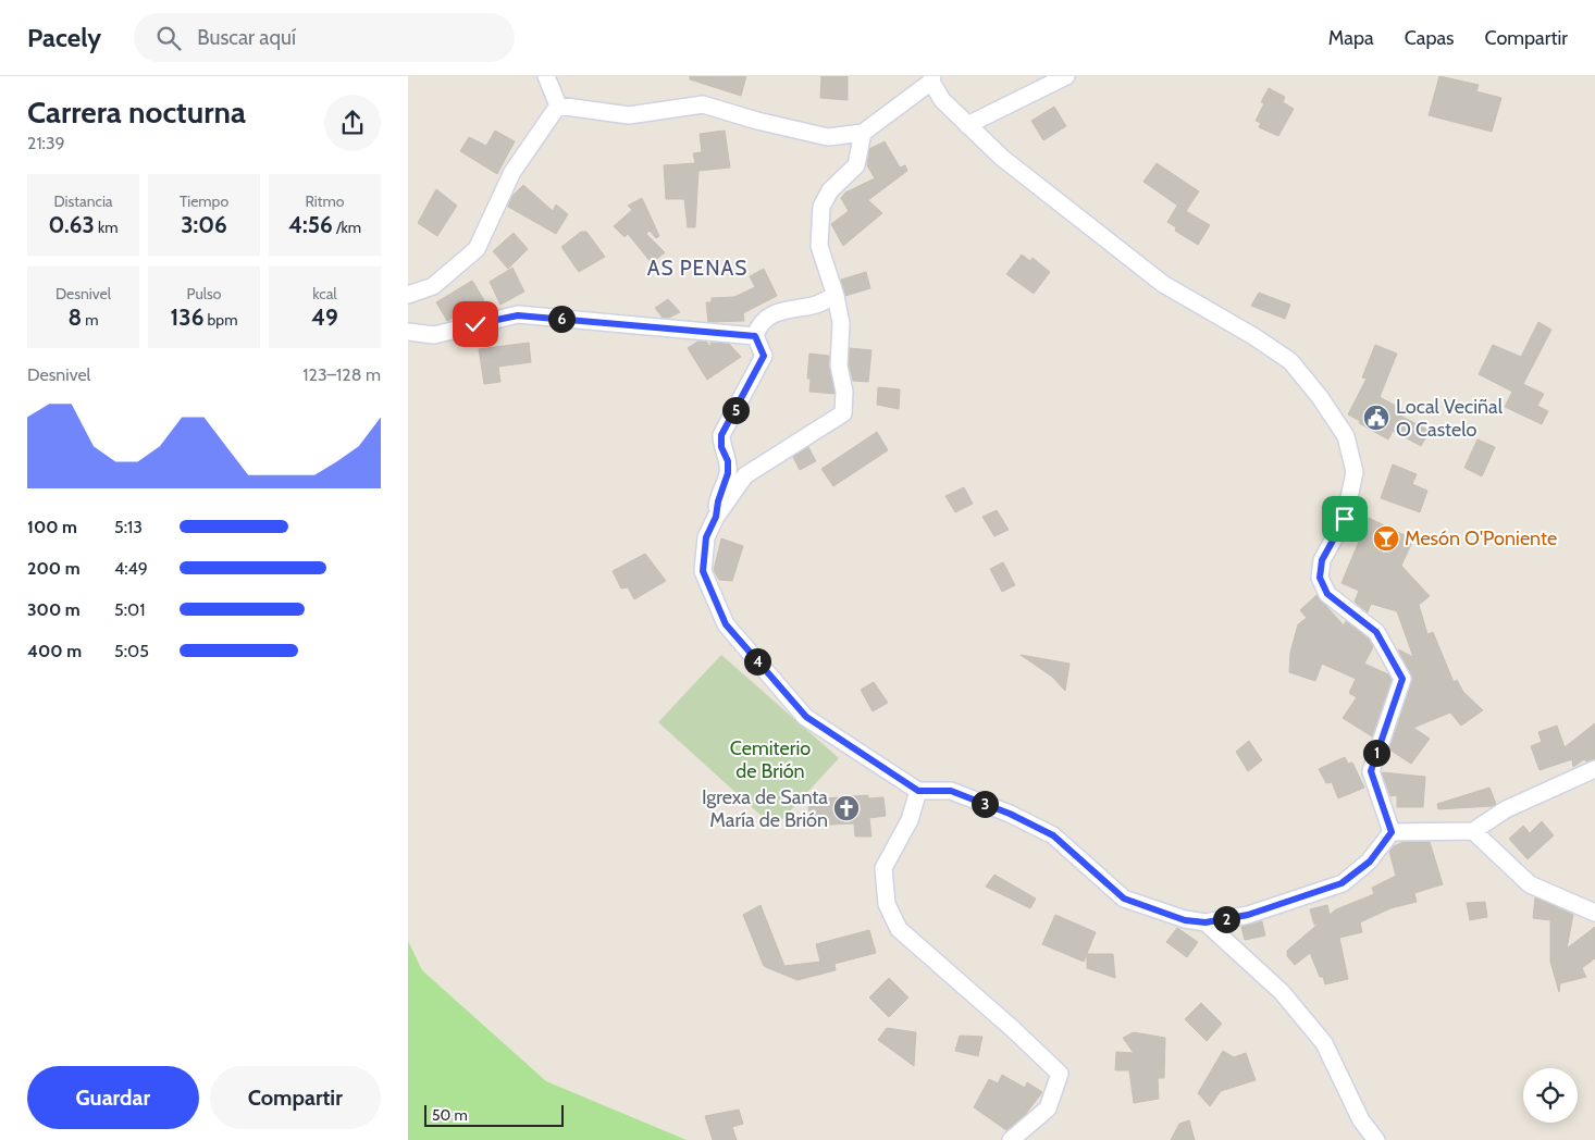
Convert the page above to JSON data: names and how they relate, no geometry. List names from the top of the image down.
{
  "districts": ["AS PENAS"],
  "parks": ["Cemiterio de Brión"],
  "places": {
    "public building": ["Local Veciñal O Castelo"],
    "bar": ["Mesón O'Poniente"],
    "church": ["Igrexa de Santa María de Brión"]
  },
  "scale_bar": "50 m",
  "page": {
    "header": "Pacely",
    "search": "Buscar aquí",
    "nav": ["Mapa", "Capas", "Compartir"],
    "heading": ["Carrera nocturna", "21:39"],
    "stats": [
      ["Distancia", "0.63 km"],
      ["Tiempo", "3:06"],
      ["Ritmo", "4:56 /km"],
      ["Desnivel", "8 m"],
      ["Pulso", "136 bpm"],
      ["kcal", "49"]
    ],
    "pins": [
      "6",
      "5",
      "4",
      "1",
      "3",
      "2"
    ],
    "chart": ["Desnivel", "123–128 m"],
    "list": [
      {
        "name": "100 m",
        "note": "5:13"
      },
      {
        "name": "200 m",
        "note": "4:49"
      },
      {
        "name": "300 m",
        "note": "5:01"
      },
      {
        "name": "400 m",
        "note": "5:05"
      }
    ],
    "buttons": ["Guardar", "Compartir"],
    "scale": "50 m"
  }
}
